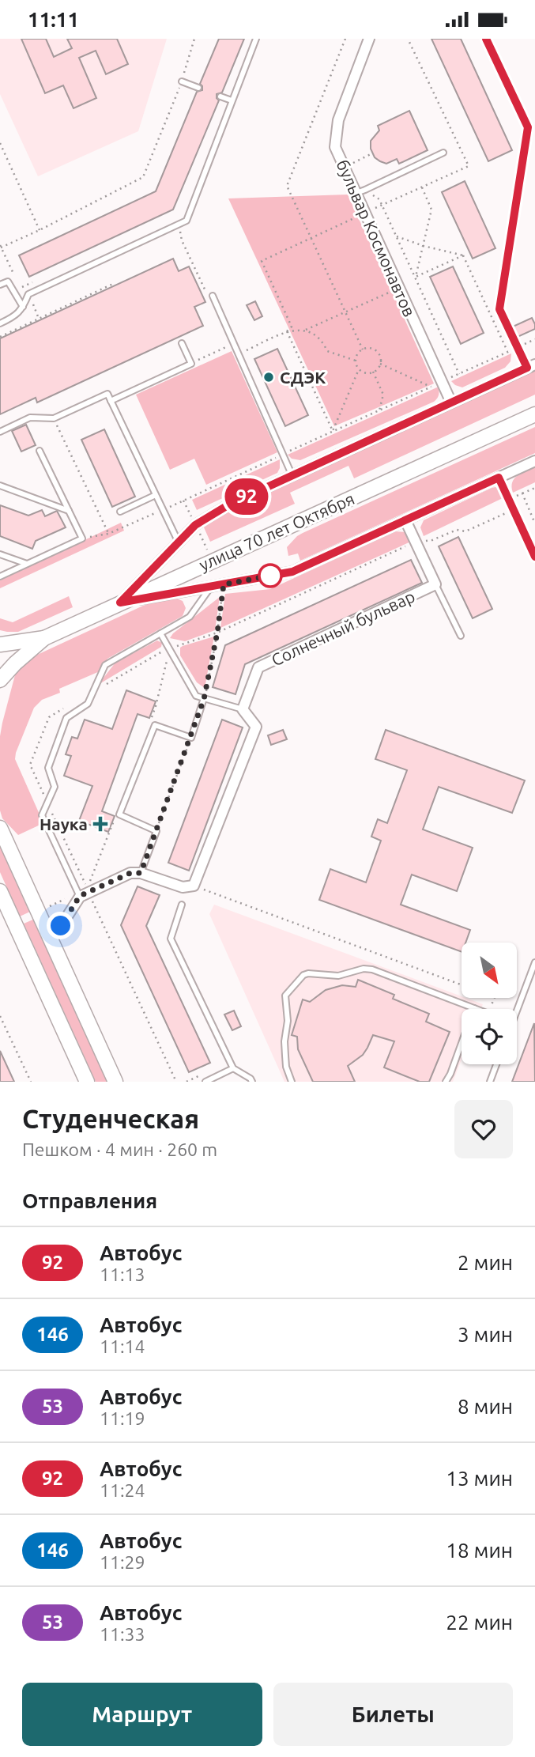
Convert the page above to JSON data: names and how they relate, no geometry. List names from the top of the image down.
{
  "streets": {
    "main road": ["улица 70 лет Октября"],
    "street": ["бульвар Космонавтов", "Солнечный бульвар"]
  },
  "places": {
    "other": ["СДЭК"],
    "health": ["Наука"]
  },
  "lines": ["bus line 92"],
  "north": "bottom right",
  "page": {
    "status": "11:11",
    "on_map": "92",
    "heading": [
      ["Студенческая", "Пешком · 4 мин · 260 m"],
      "Отправления"
    ],
    "list": [
      {
        "mark": "92",
        "name": "Автобус",
        "note": "11:13",
        "value": "2 мин"
      },
      {
        "mark": "146",
        "name": "Автобус",
        "note": "11:14",
        "value": "3 мин"
      },
      {
        "mark": "53",
        "name": "Автобус",
        "note": "11:19",
        "value": "8 мин"
      },
      {
        "mark": "92",
        "name": "Автобус",
        "note": "11:24",
        "value": "13 мин"
      },
      {
        "mark": "146",
        "name": "Автобус",
        "note": "11:29",
        "value": "18 мин"
      },
      {
        "mark": "53",
        "name": "Автобус",
        "note": "11:33",
        "value": "22 мин"
      }
    ],
    "buttons": ["Маршрут", "Билеты"]
  }
}
